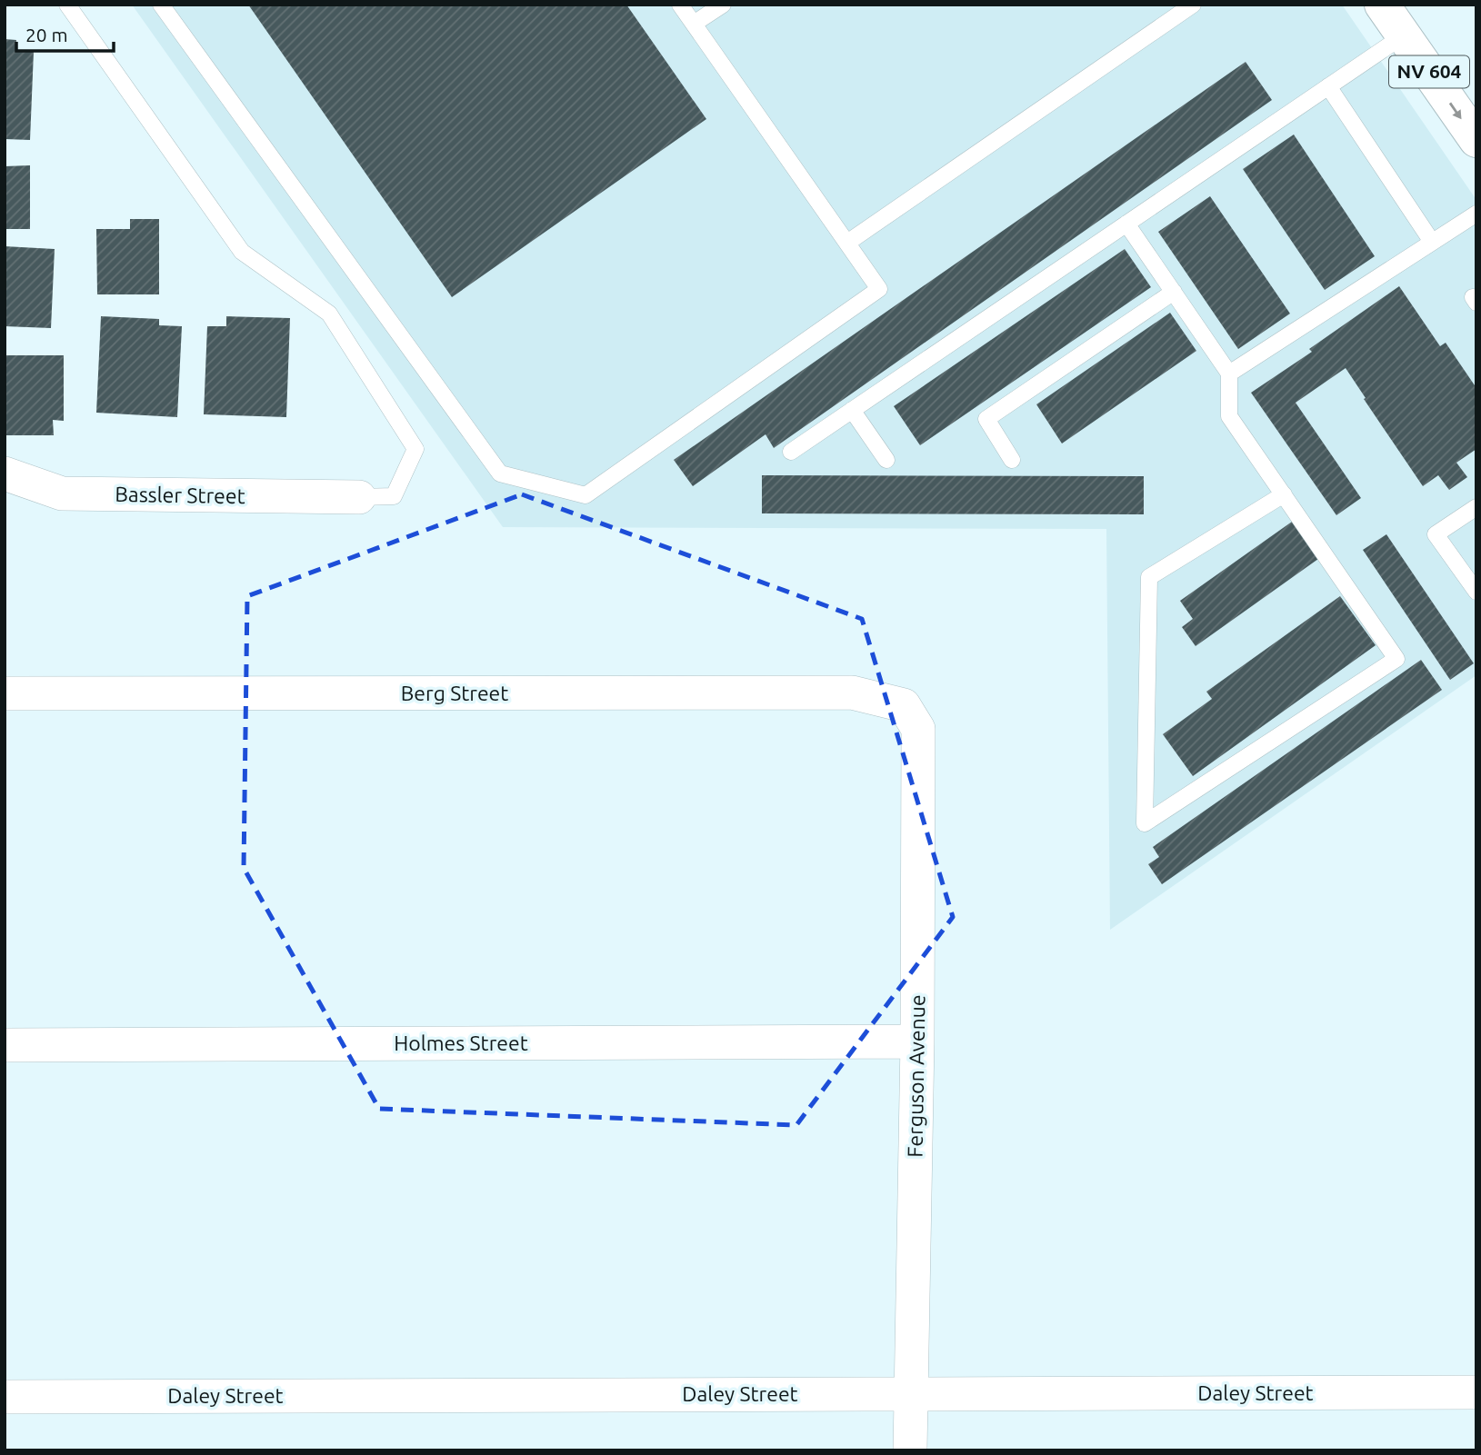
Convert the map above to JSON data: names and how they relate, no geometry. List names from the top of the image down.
{
  "streets": {
    "main road": ["NV 604"],
    "street": [
      "Bassler Street",
      "Berg Street",
      "Holmes Street",
      "Ferguson Avenue",
      "Daley Street"
    ]
  },
  "crossings": [
    ["Berg Street", "Ferguson Avenue"],
    ["Holmes Street", "Ferguson Avenue"],
    ["Ferguson Avenue", "Daley Street"]
  ],
  "scale_bar": "20 m"
}
